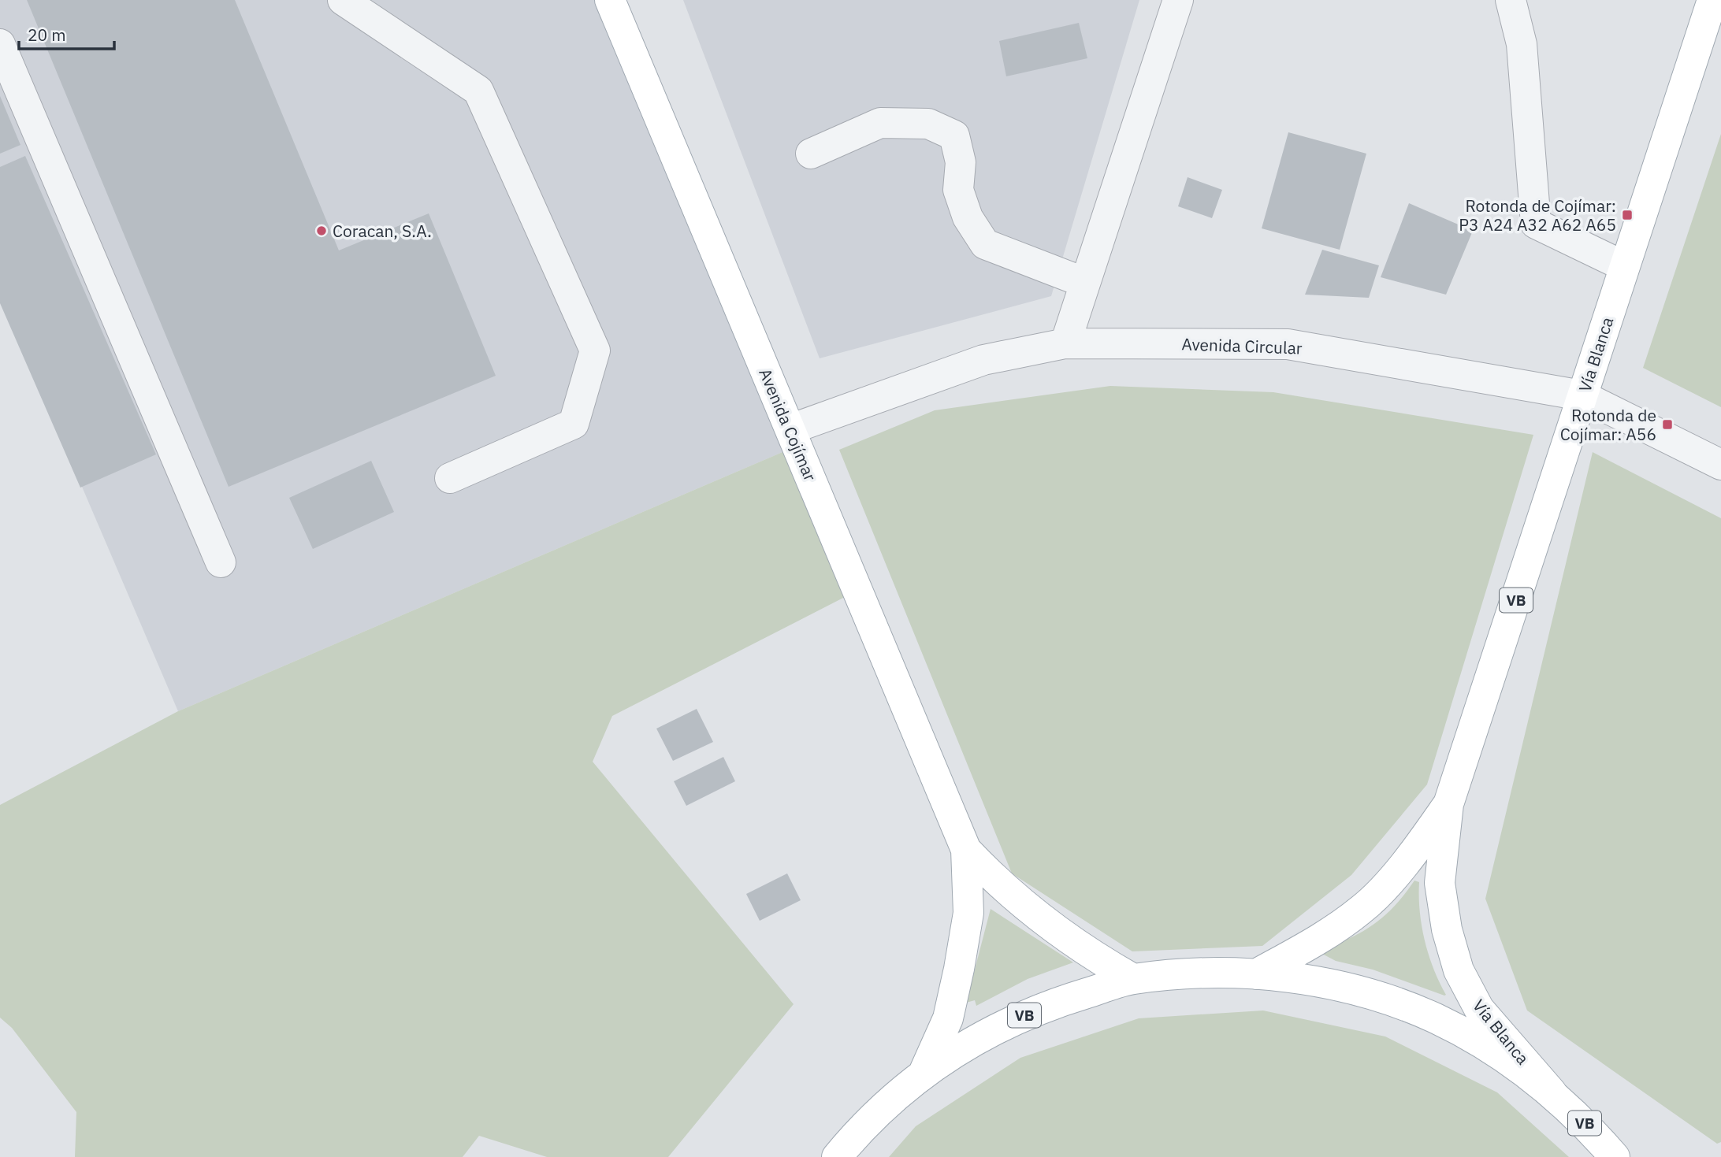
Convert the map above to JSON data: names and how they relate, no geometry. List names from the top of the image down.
{
  "streets": {
    "main road": ["Vía Blanca", "Avenida Cojímar", "VB"],
    "street": ["Avenida Circular"]
  },
  "crossings": [
    ["Avenida Circular", "Vía Blanca"],
    ["Avenida Circular", "Avenida Cojímar"],
    ["Vía Blanca", "VB"],
    ["Avenida Cojímar", "VB"]
  ],
  "places": {
    "transit": ["Rotonda de Cojímar: P3 A24 A32 A62 A65", "Rotonda de Cojímar: A56"],
    "other": ["Coracan, S.A."]
  },
  "scale_bar": "20 m"
}
